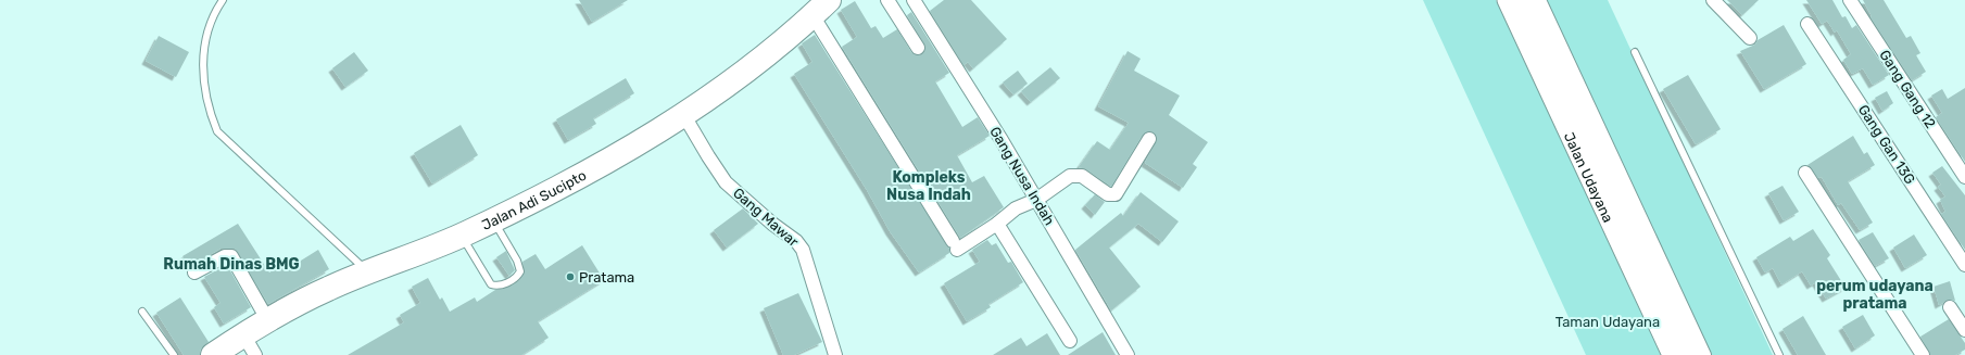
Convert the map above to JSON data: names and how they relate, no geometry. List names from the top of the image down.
{
  "streets": {
    "highway": ["Jalan Adi Sucipto"],
    "main road": ["Jalan Udayana"],
    "street": [
      "Gang Gang 12",
      "Gang Gan 13G",
      "Gang Nusa Indah",
      "Gang Mawar"
    ]
  },
  "crossings": [
    ["Jalan Adi Sucipto", "Gang Mawar"]
  ],
  "districts": ["Kompleks Nusa Indah", "Rumah Dinas BMG", "perum udayana pratama"],
  "parks": ["Taman Udayana"],
  "places": ["Pratama"]
}
